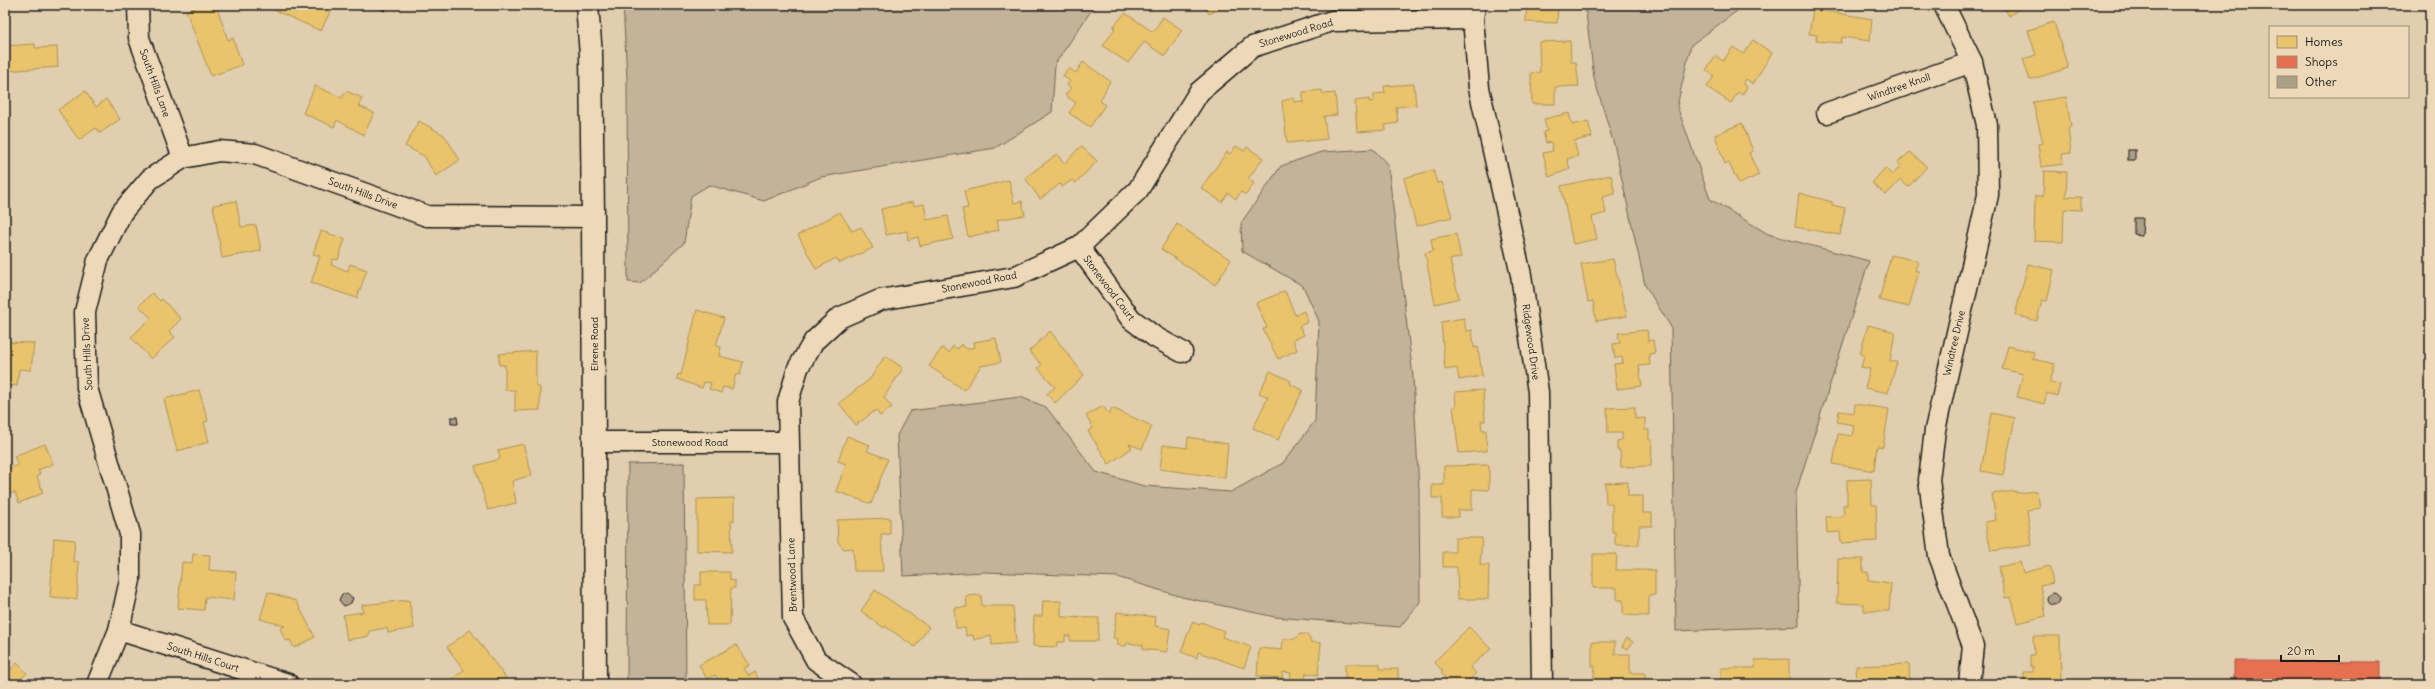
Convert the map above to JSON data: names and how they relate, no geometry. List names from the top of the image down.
{
  "streets": {
    "street": [
      "Stonewood Road",
      "South Hills Lane",
      "Windtree Knoll",
      "South Hills Drive",
      "Stonewood Court",
      "Ridgewood Drive",
      "Windtree Drive",
      "Elrene Road",
      "Brentwood Lane",
      "South Hills Court"
    ]
  },
  "crossings": [
    ["Stonewood Road", "Stonewood Court"],
    ["Stonewood Road", "Ridgewood Drive"],
    ["Stonewood Road", "Elrene Road"],
    ["Stonewood Road", "Brentwood Lane"],
    ["South Hills Lane", "South Hills Drive"],
    ["Windtree Knoll", "Windtree Drive"],
    ["South Hills Drive", "Elrene Road"],
    ["South Hills Drive", "South Hills Court"]
  ],
  "legend": ["Homes", "Shops", "Other"],
  "scale_bar": "20 m"
}
